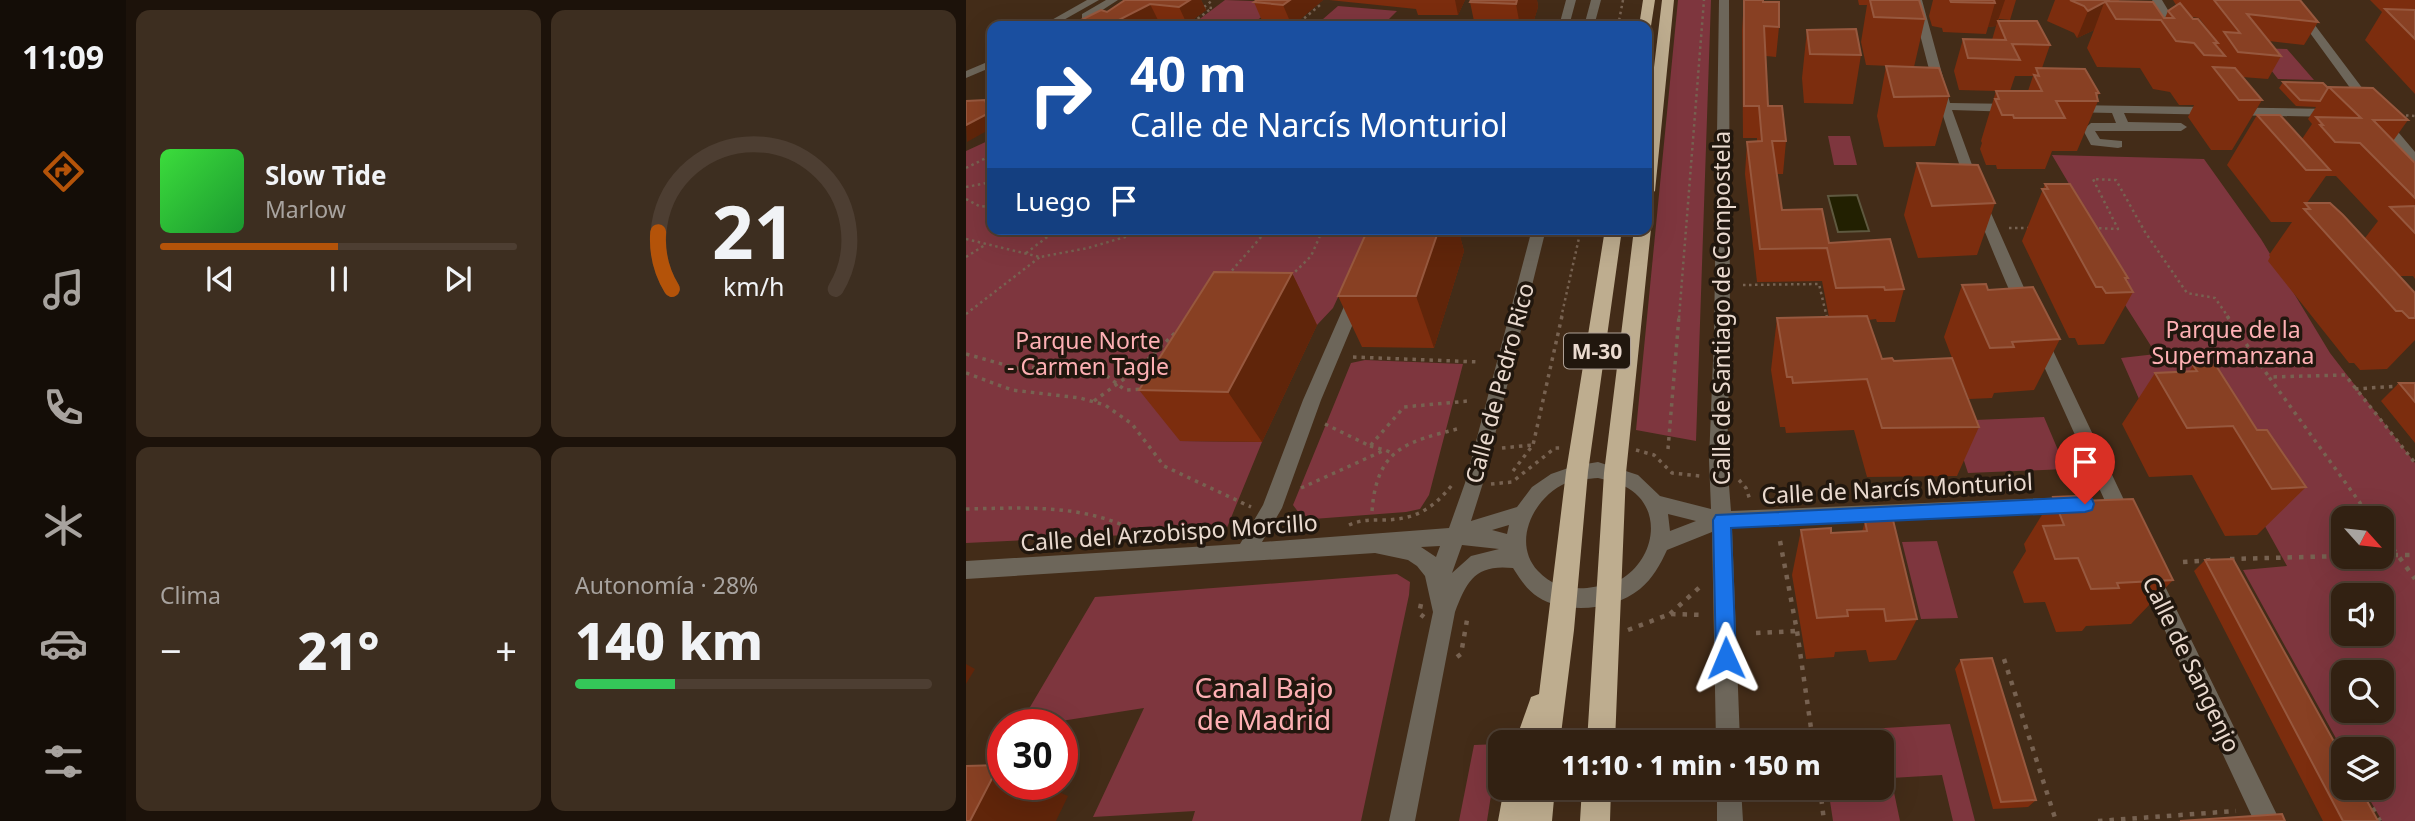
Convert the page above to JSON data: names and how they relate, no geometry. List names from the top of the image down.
{
  "streets": {
    "highway": ["M-30"],
    "street": [
      "Calle de Santiago de Compostela",
      "Calle de Pedro Rico",
      "Calle de Narcís Monturiol",
      "Calle del Arzobispo Morcillo",
      "Calle de Sangenjo"
    ]
  },
  "crossings": [
    ["Calle de Santiago de Compostela", "Calle de Narcís Monturiol"],
    ["Calle de Pedro Rico", "Calle del Arzobispo Morcillo"],
    ["Calle de Narcís Monturiol", "Calle de Sangenjo"]
  ],
  "parks": ["Parque de la Supermanzana", "Parque Norte - Carmen Tagle", "Canal Bajo de Madrid"],
  "north": "bottom right",
  "page": {
    "tabs": "11:09",
    "turn": ["40 m", "Calle de Narcís Monturiol"],
    "song": ["Slow Tide", "Marlow"],
    "then": "Luego",
    "tile": [
      "Clima",
      ["Autonomía · 28%", "140 km"]
    ],
    "heat": ["−", "21°", "+"],
    "limit": "30",
    "trip": "11:10 · 1 min · 150 m",
    "gauge": ["21", "km/h"]
  }
}
